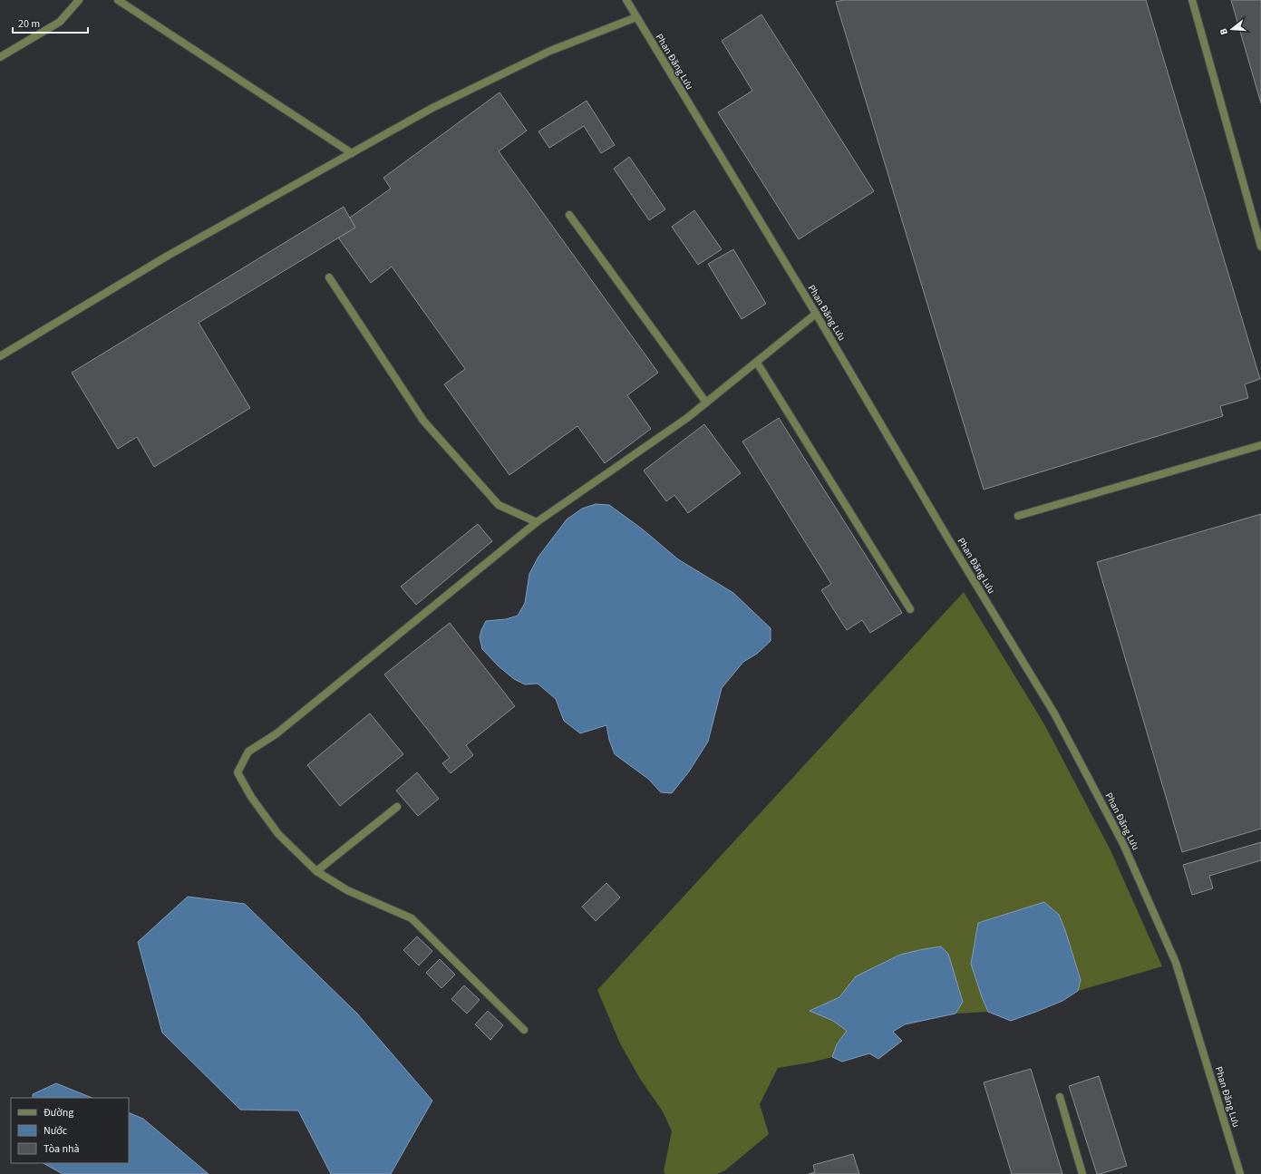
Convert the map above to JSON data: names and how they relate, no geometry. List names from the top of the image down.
{
  "streets": {
    "street": ["Phan Đăng Lưu"]
  },
  "legend": ["Đường", "Nước", "Tòa nhà"],
  "scale_bar": "20 m",
  "north": "left"
}
